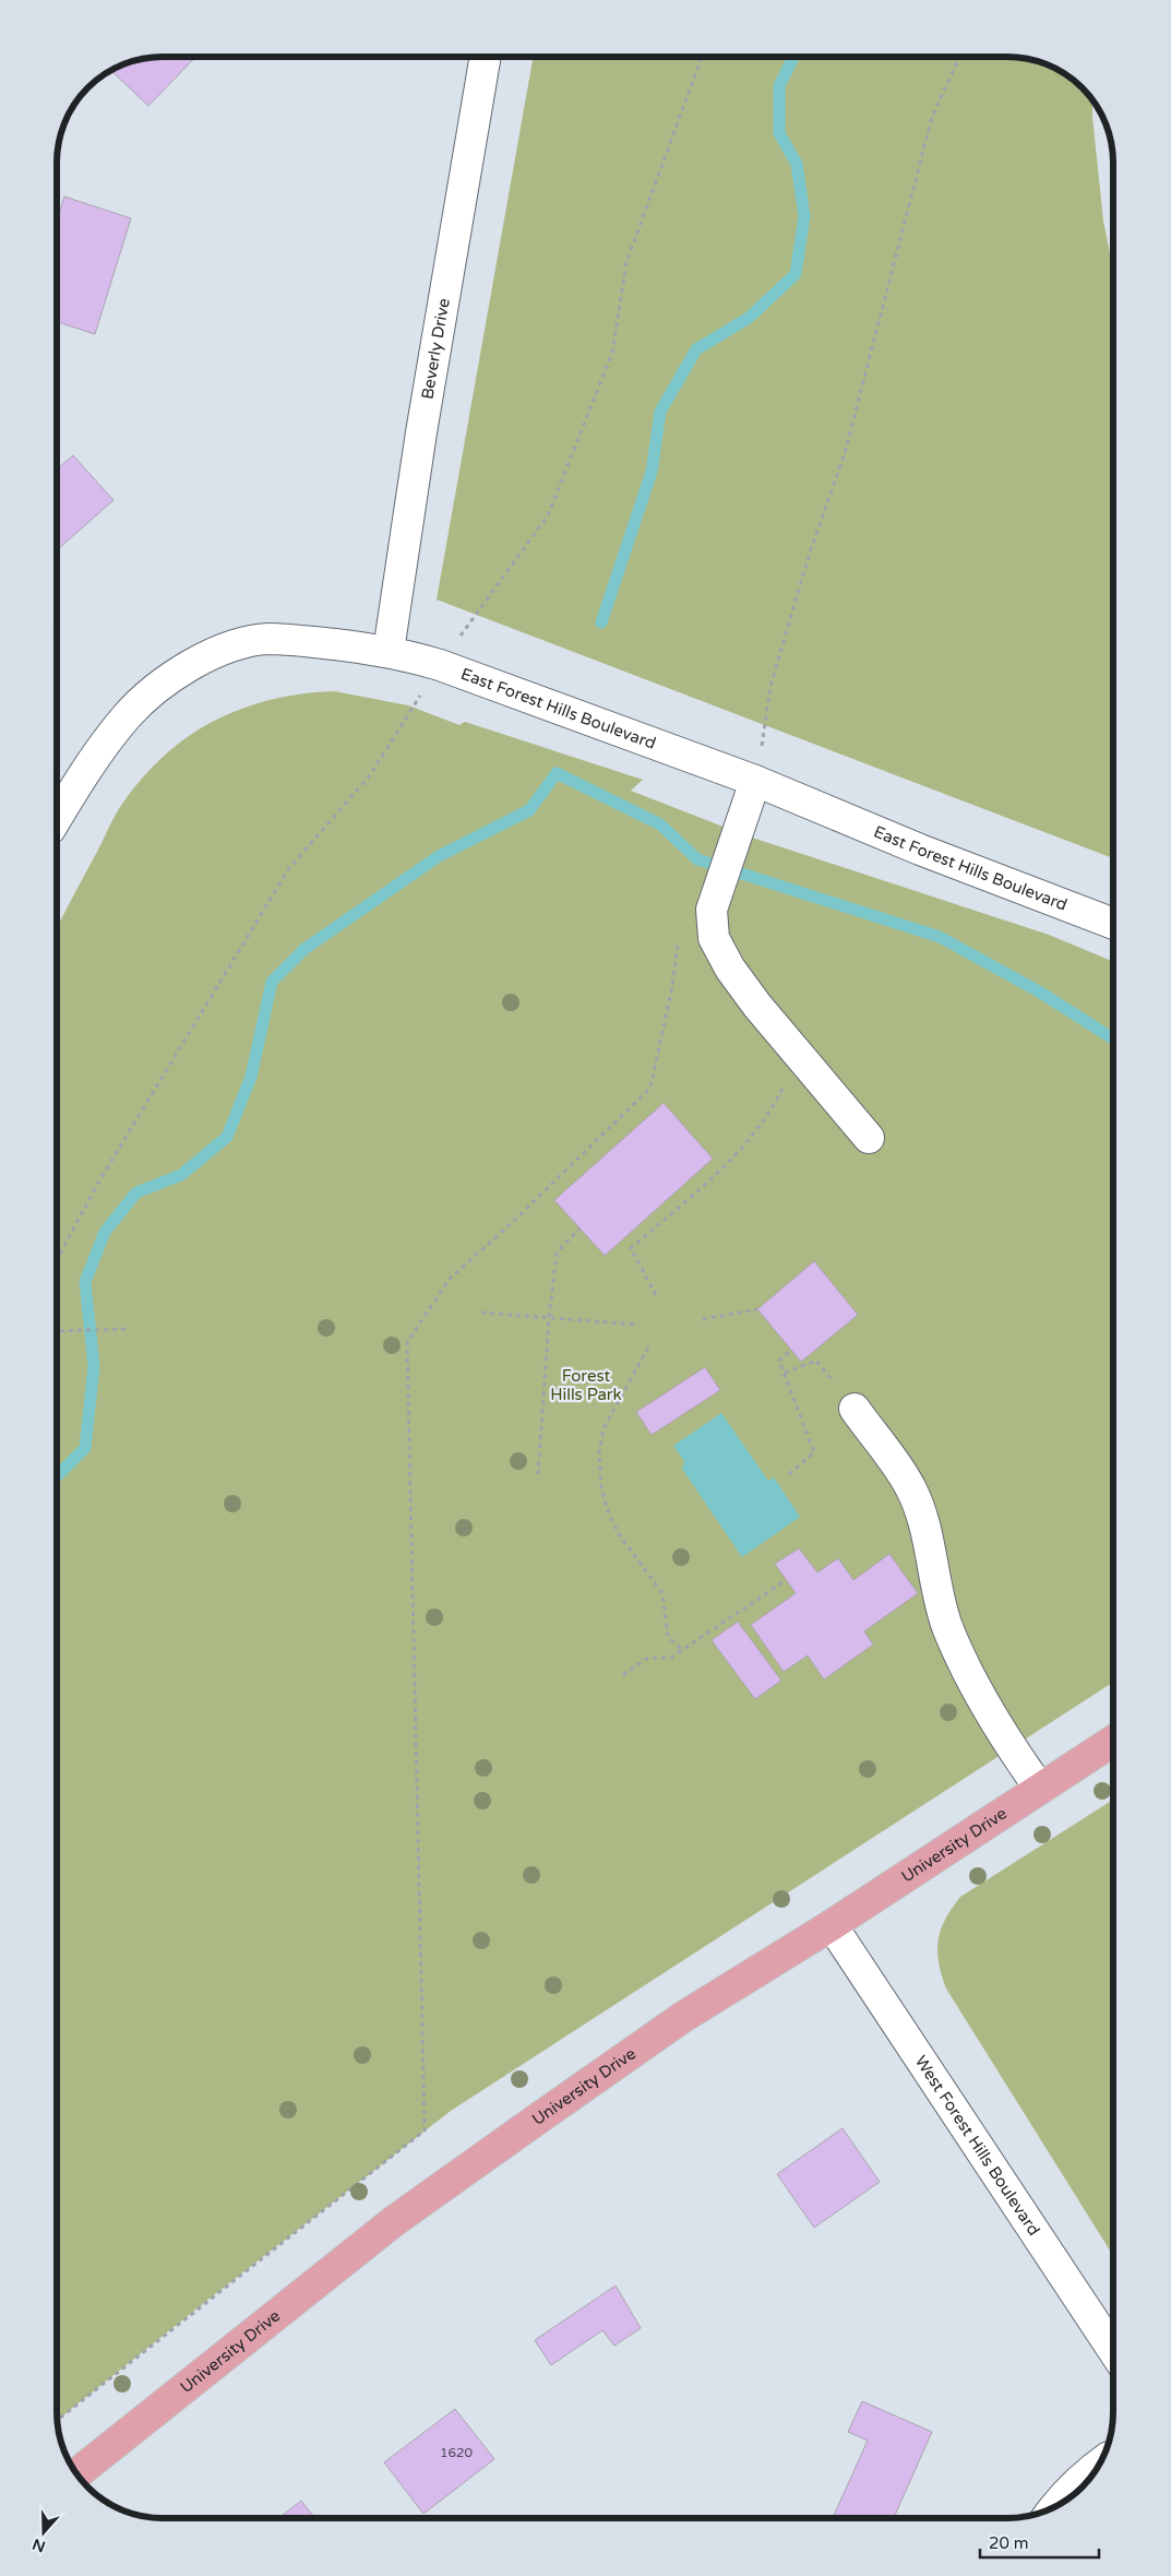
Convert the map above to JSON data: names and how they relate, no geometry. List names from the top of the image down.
{
  "streets": {
    "main road": ["University Drive"],
    "street": ["Beverly Drive", "East Forest Hills Boulevard", "West Forest Hills Boulevard"]
  },
  "crossings": [
    ["Beverly Drive", "East Forest Hills Boulevard"],
    ["University Drive", "West Forest Hills Boulevard"]
  ],
  "parks": ["Forest Hills Park"],
  "house_numbers": ["1620"],
  "scale_bar": "20 m",
  "north": "bottom"
}
